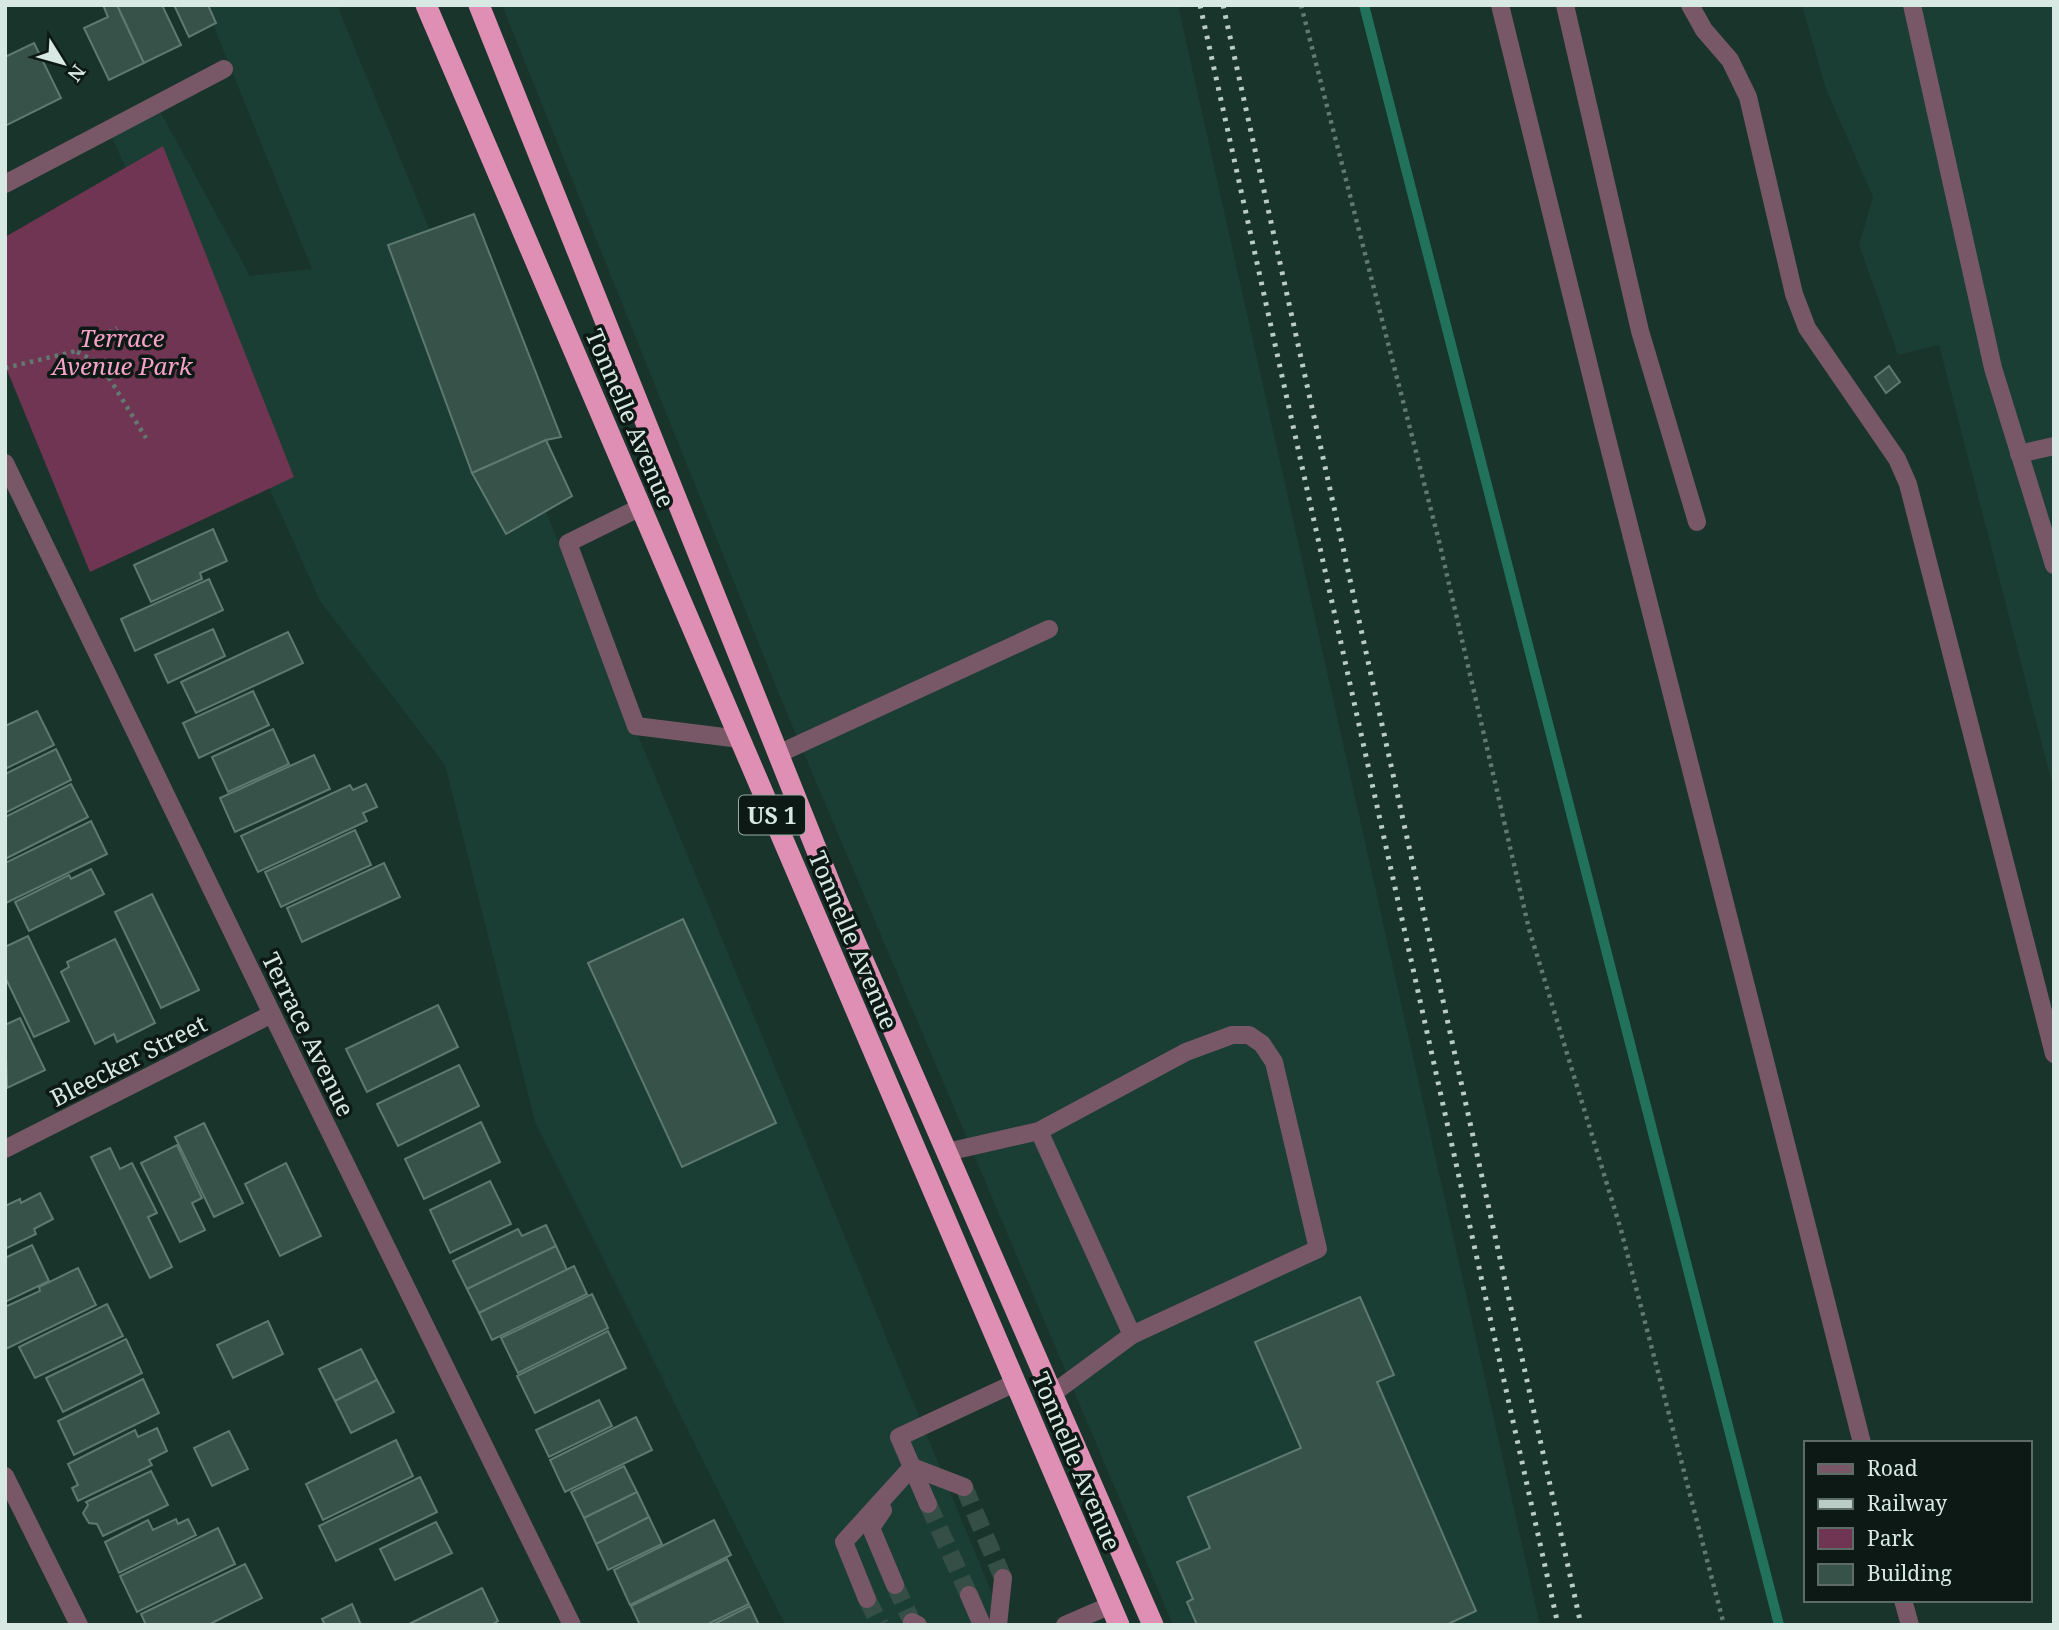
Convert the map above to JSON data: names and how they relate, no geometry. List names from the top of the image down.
{
  "streets": {
    "highway": ["Tonnelle Avenue", "US 1"],
    "street": ["Terrace Avenue", "Bleecker Street"]
  },
  "crossings": [
    ["Terrace Avenue", "Bleecker Street"]
  ],
  "parks": ["Terrace Avenue Park"],
  "legend": [
    "Road",
    "Railway",
    "Park",
    "Building"
  ],
  "north": "bottom right"
}
